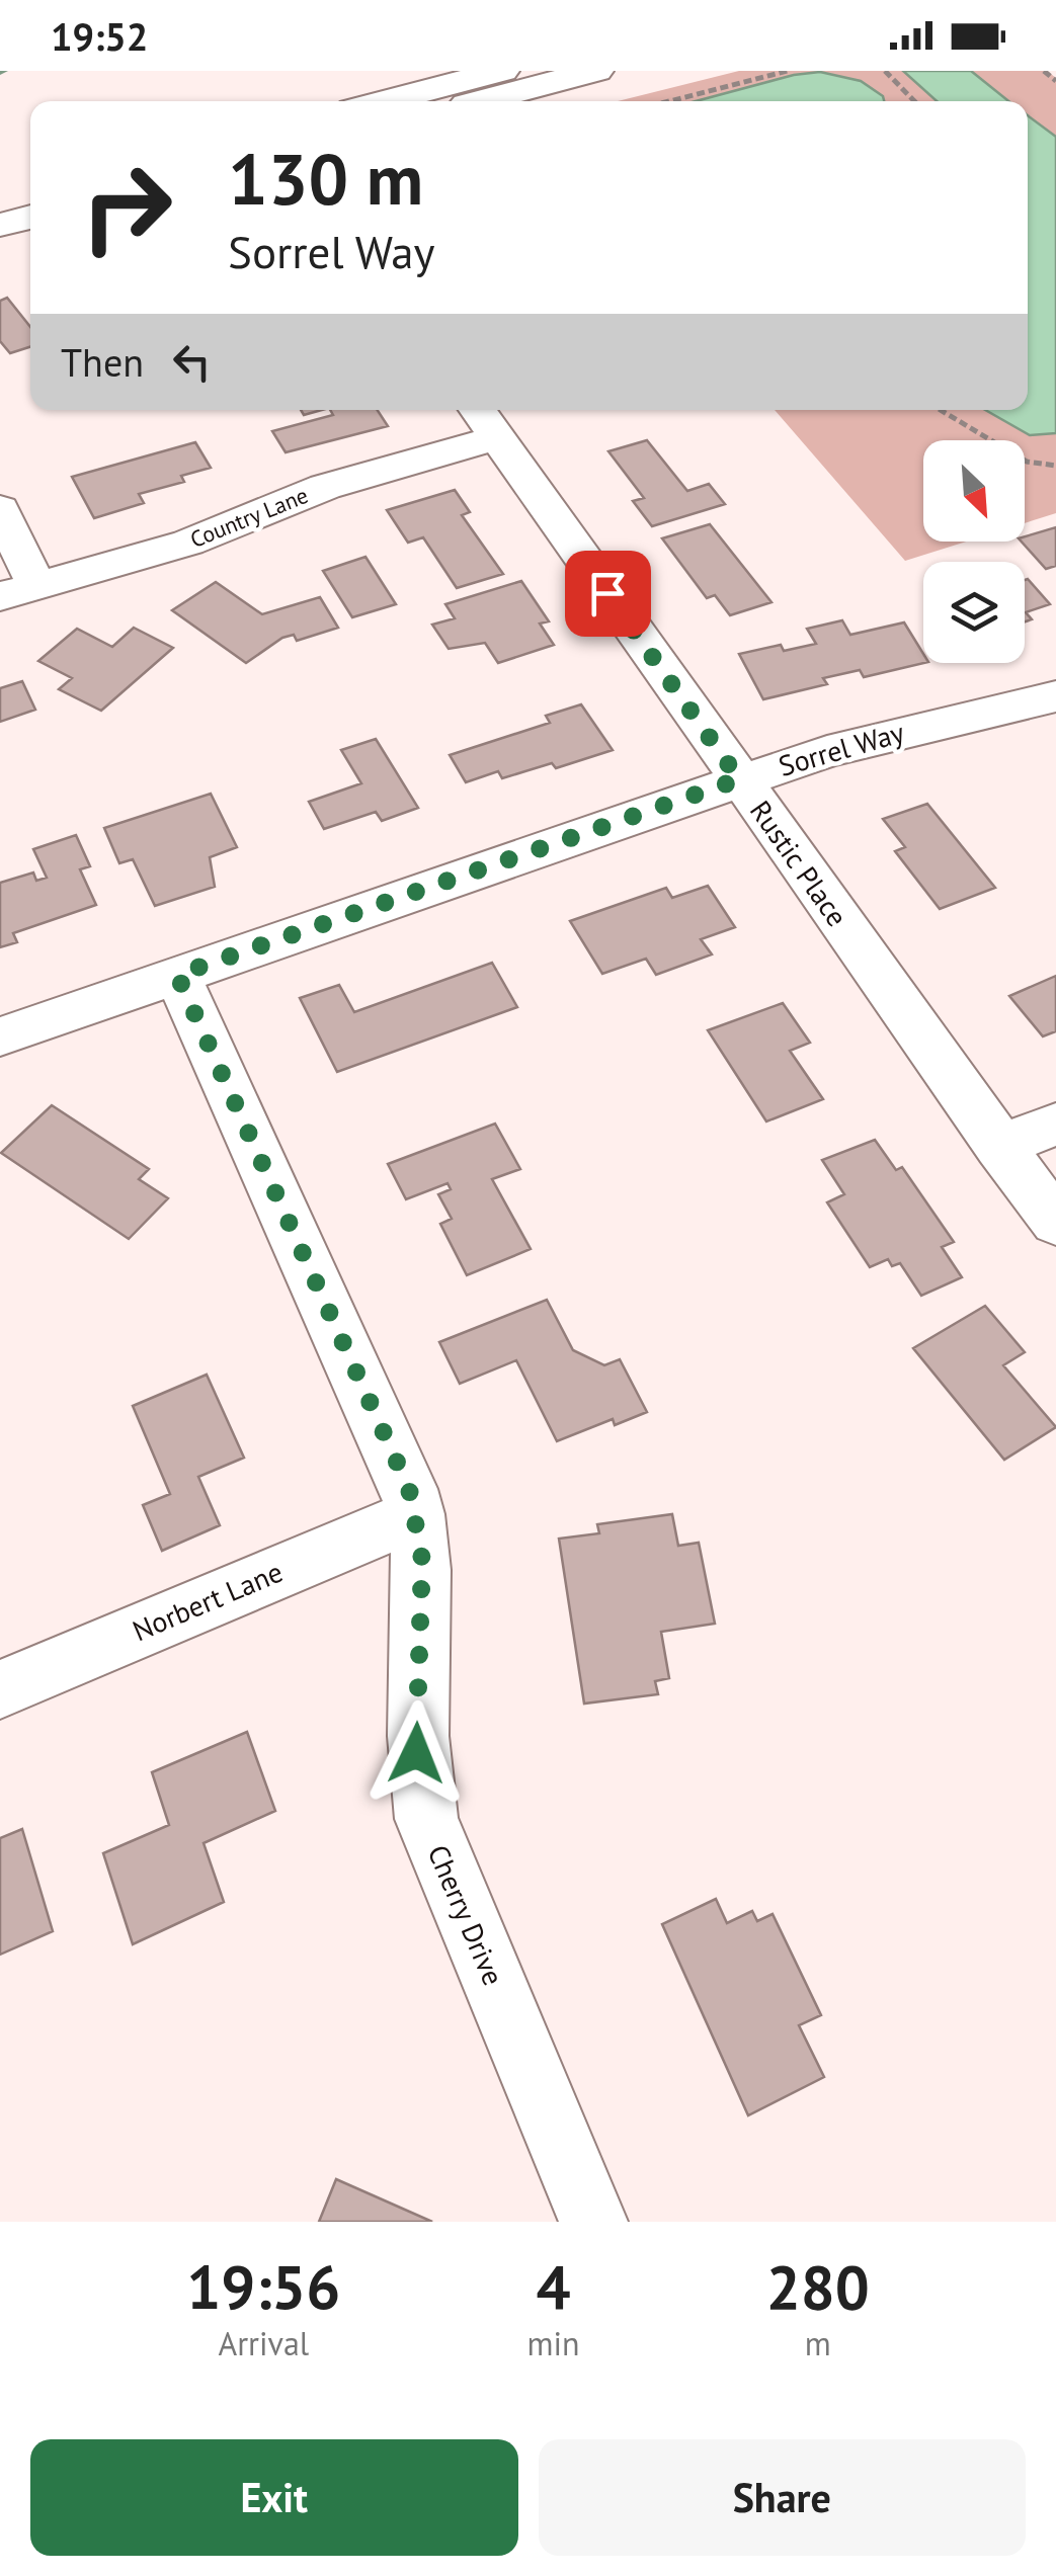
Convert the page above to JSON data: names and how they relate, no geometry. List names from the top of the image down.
{
  "streets": {
    "street": [
      "Country Lane",
      "Sorrel Way",
      "Rustic Place",
      "Norbert Lane",
      "Cherry Drive"
    ]
  },
  "crossings": [
    ["Country Lane", "Rustic Place"],
    ["Sorrel Way", "Rustic Place"],
    ["Sorrel Way", "Cherry Drive"],
    ["Norbert Lane", "Cherry Drive"]
  ],
  "north": "bottom right",
  "page": {
    "status": "19:52",
    "turn": ["130 m", "Sorrel Way"],
    "then": "Then",
    "eta": [
      "19:56",
      "Arrival",
      "4",
      "min",
      "280",
      "m"
    ],
    "buttons": ["Exit", "Share"]
  }
}
